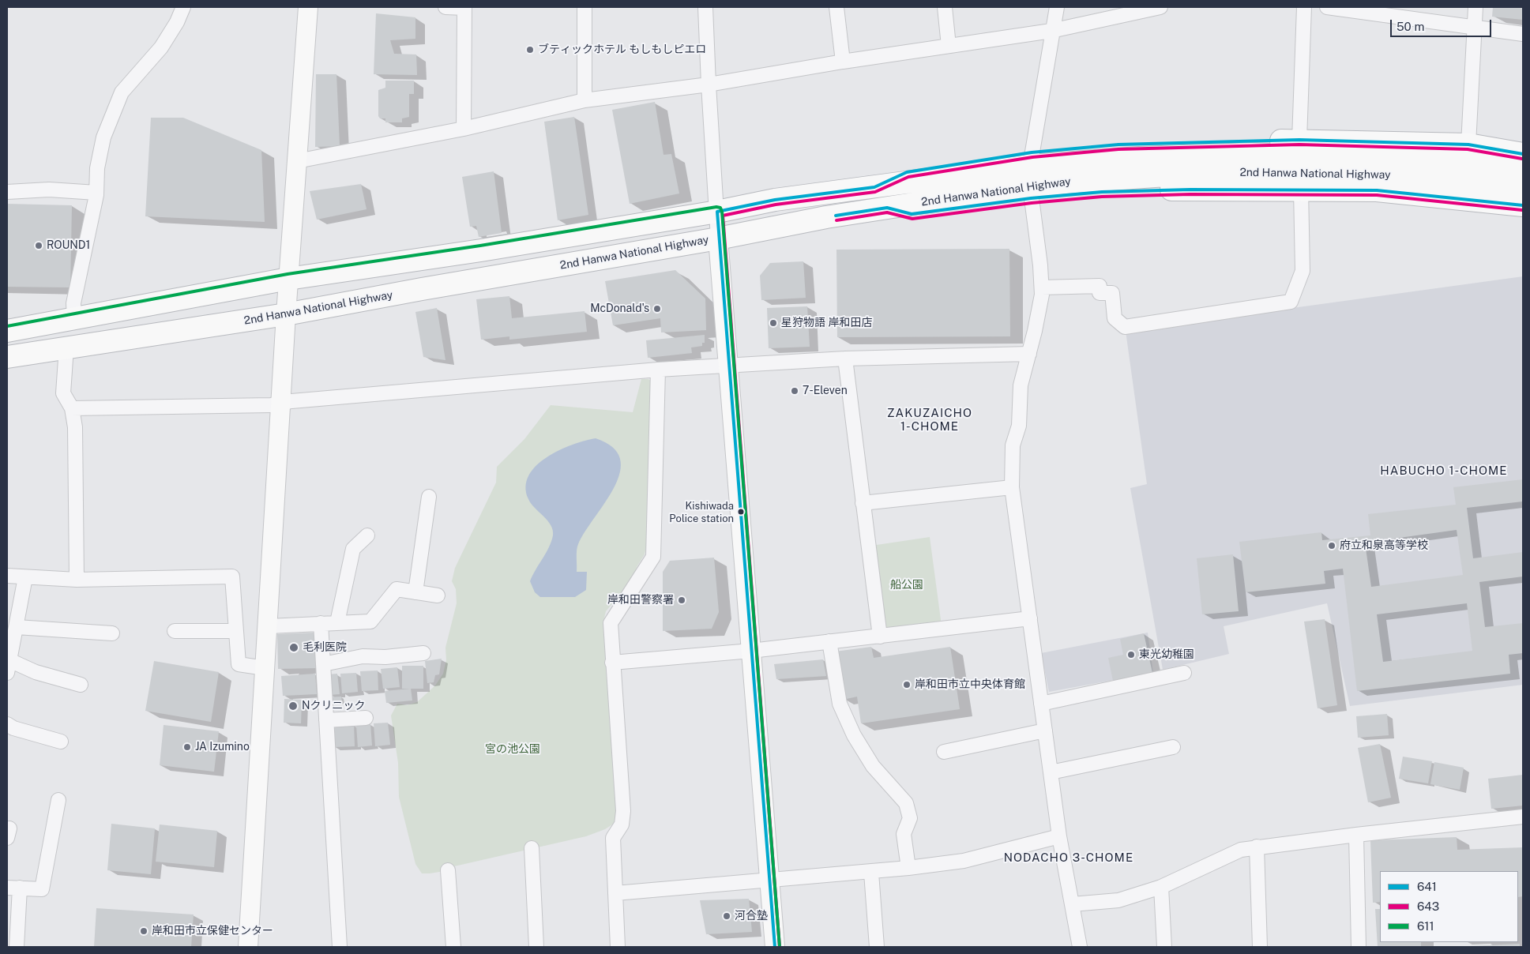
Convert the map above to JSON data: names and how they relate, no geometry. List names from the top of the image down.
{
  "streets": {
    "highway": ["2nd Hanwa National Highway"]
  },
  "districts": ["ZAKUZAICHO 1-CHOME", "HABUCHO 1-CHOME", "NODACHO 3-CHOME"],
  "parks": ["船公園", "宮の池公園"],
  "places": [
    "ブティックホテル もしもしピエロ",
    "ROUND1",
    "McDonald's",
    "星狩物語 岸和田店",
    "7-Eleven",
    "Kishiwada Police station",
    "府立和泉高等学校",
    "岸和田警察署",
    "毛利医院",
    "東光幼稚園",
    "岸和田市立中央体育館",
    "Nクリニック",
    "JA Izumino",
    "河合塾",
    "岸和田市立保健センター"
  ],
  "lines": ["transit line 641", "transit line 643", "transit line 611"],
  "legend": ["641", "643", "611"],
  "scale_bar": "50 m"
}
